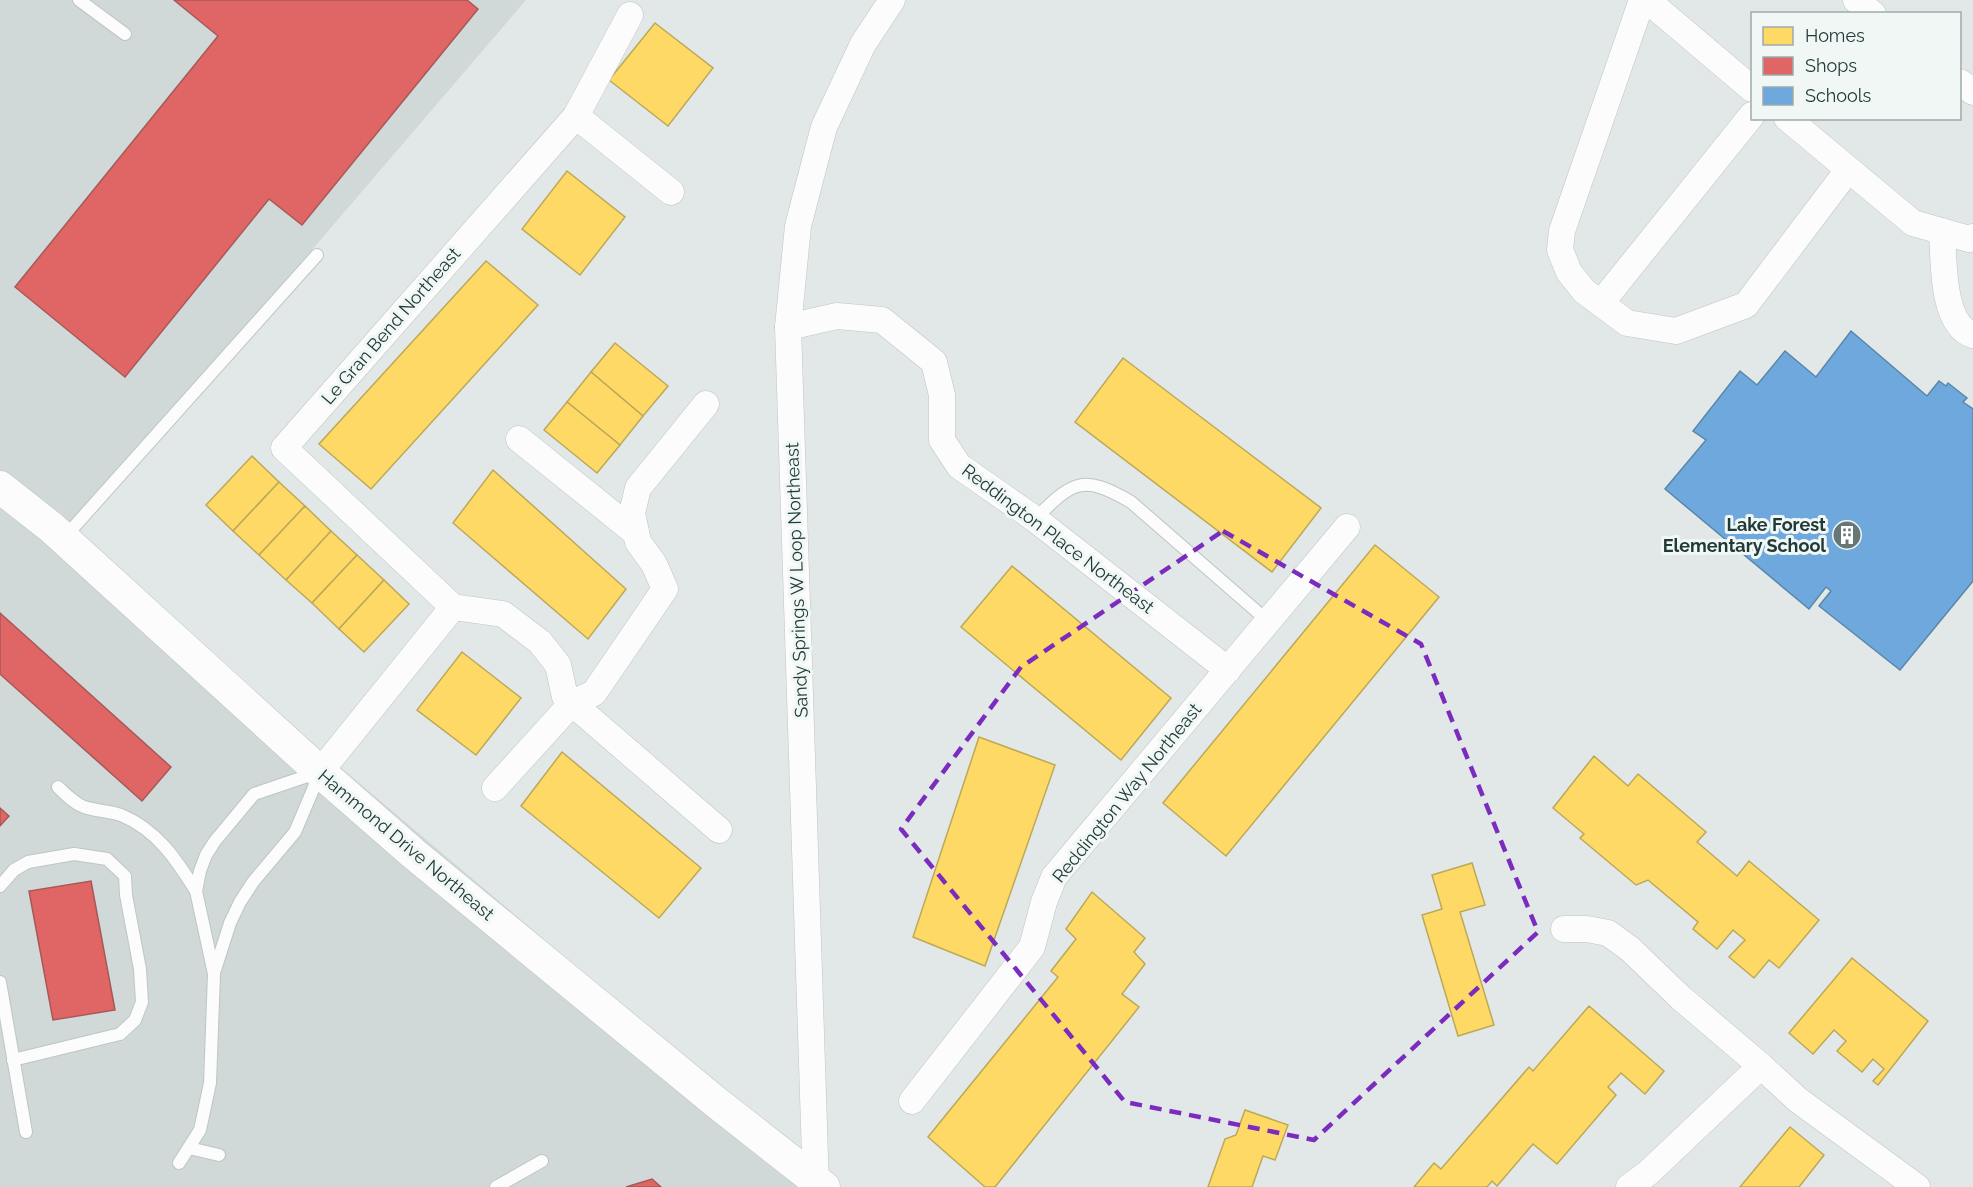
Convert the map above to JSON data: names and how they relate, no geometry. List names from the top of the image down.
{
  "streets": {
    "street": [
      "Le Gran Bend Northeast",
      "Reddington Place Northeast",
      "Sandy Springs W Loop Northeast",
      "Reddington Way Northeast",
      "Hammond Drive Northeast"
    ]
  },
  "crossings": [
    ["Reddington Place Northeast", "Sandy Springs W Loop Northeast"],
    ["Reddington Place Northeast", "Reddington Way Northeast"],
    ["Sandy Springs W Loop Northeast", "Hammond Drive Northeast"]
  ],
  "places": {
    "building": ["Lake Forest Elementary School"]
  },
  "legend": ["Homes", "Shops", "Schools"]
}
